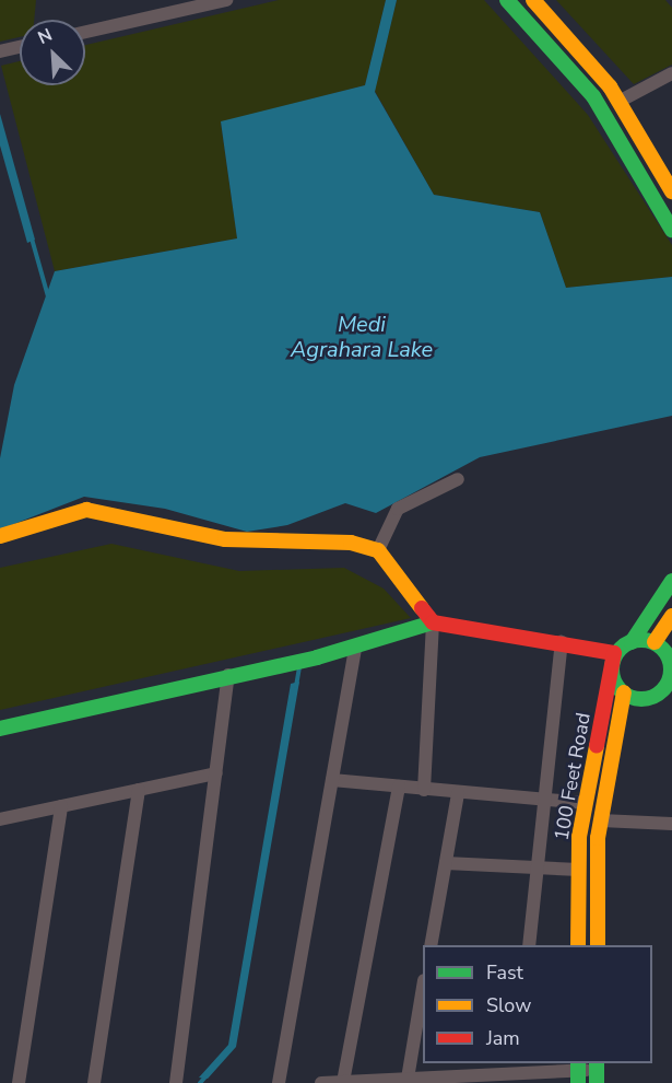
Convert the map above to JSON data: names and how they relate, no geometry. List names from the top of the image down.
{
  "streets": {
    "main road": ["100 Feet Road"]
  },
  "water": ["Medi Agrahara Lake"],
  "legend": ["Fast", "Slow", "Jam"],
  "north": "top left"
}
